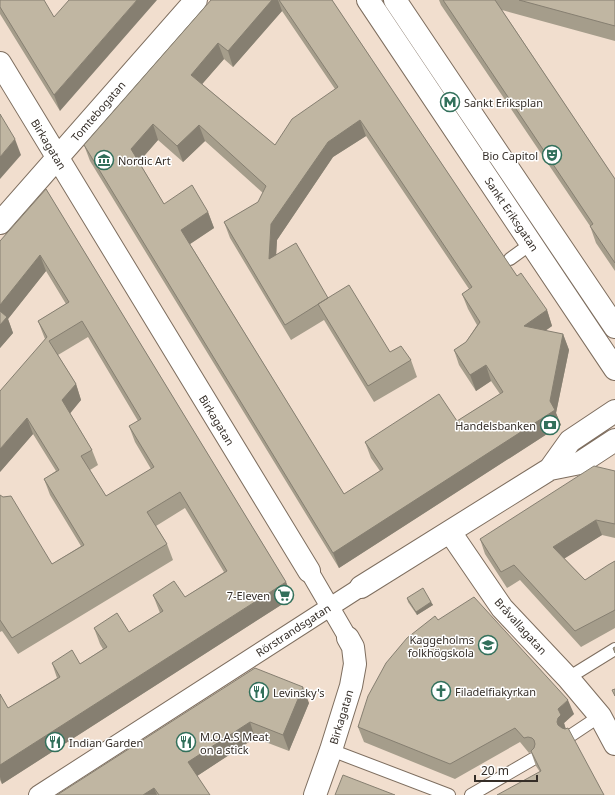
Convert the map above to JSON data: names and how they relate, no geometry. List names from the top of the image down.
{
  "streets": {
    "street": [
      "Tomtebogatan",
      "Birkagatan",
      "Sankt Eriksgatan",
      "Bråvallagatan",
      "Rörstrandsgatan"
    ]
  },
  "crossings": [
    ["Tomtebogatan", "Birkagatan"],
    ["Birkagatan", "Rörstrandsgatan"],
    ["Bråvallagatan", "Rörstrandsgatan"]
  ],
  "places": {
    "metro station": ["Sankt Eriksplan"],
    "theatre": ["Bio Capitol"],
    "museum": ["Nordic Art"],
    "bank": ["Handelsbanken"],
    "supermarket": ["7-Eleven"],
    "school or university": ["Kaggeholms folkhögskola"],
    "church": ["Filadelfiakyrkan"],
    "restaurant": ["Levinsky's", "Indian Garden", "M.O.A.S Meat on a stick"]
  },
  "scale_bar": "20 m"
}
